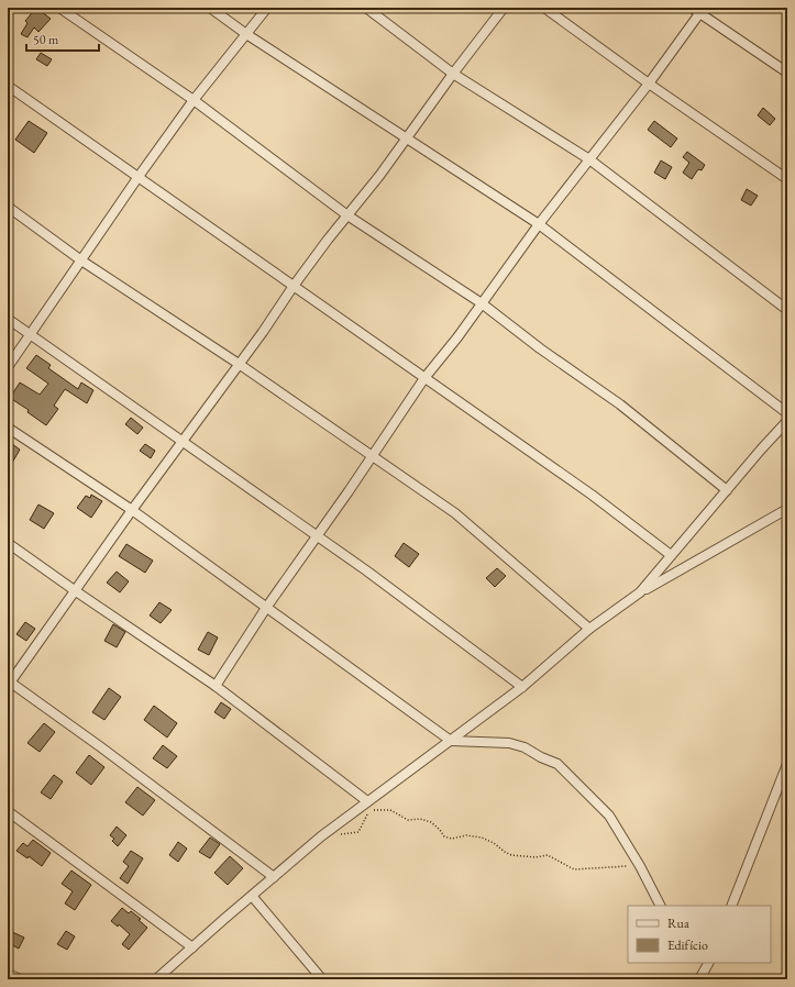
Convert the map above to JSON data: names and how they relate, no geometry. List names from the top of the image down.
{
  "legend": ["Rua", "Edifício"],
  "scale_bar": "50 m"
}
